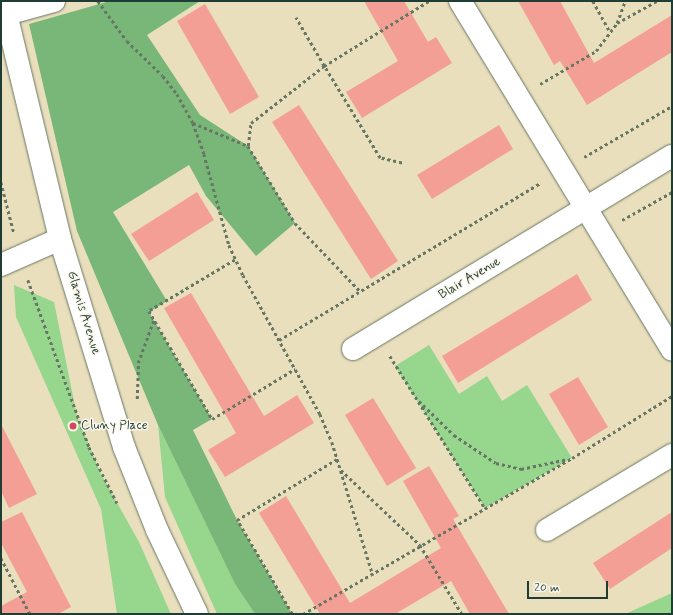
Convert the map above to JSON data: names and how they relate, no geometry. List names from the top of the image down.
{
  "streets": {
    "street": ["Blair Avenue", "Glamis Avenue"]
  },
  "places": ["Cluny Place"],
  "scale_bar": "20 m"
}
